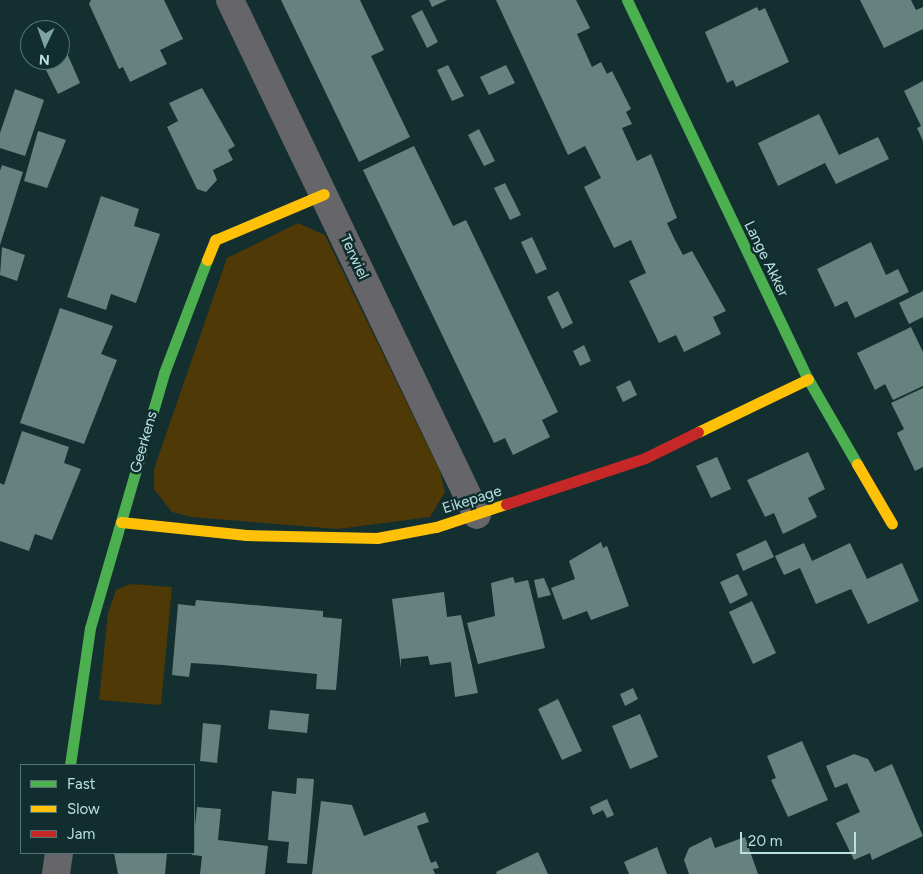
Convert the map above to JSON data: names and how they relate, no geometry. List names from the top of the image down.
{
  "streets": {
    "street": [
      "Terwiel",
      "Lange Akker",
      "Geerkens",
      "Eikepage"
    ]
  },
  "crossings": [
    ["Terwiel", "Geerkens"],
    ["Terwiel", "Eikepage"],
    ["Lange Akker", "Eikepage"],
    ["Geerkens", "Eikepage"]
  ],
  "legend": ["Fast", "Slow", "Jam"],
  "scale_bar": "20 m",
  "north": "bottom"
}
